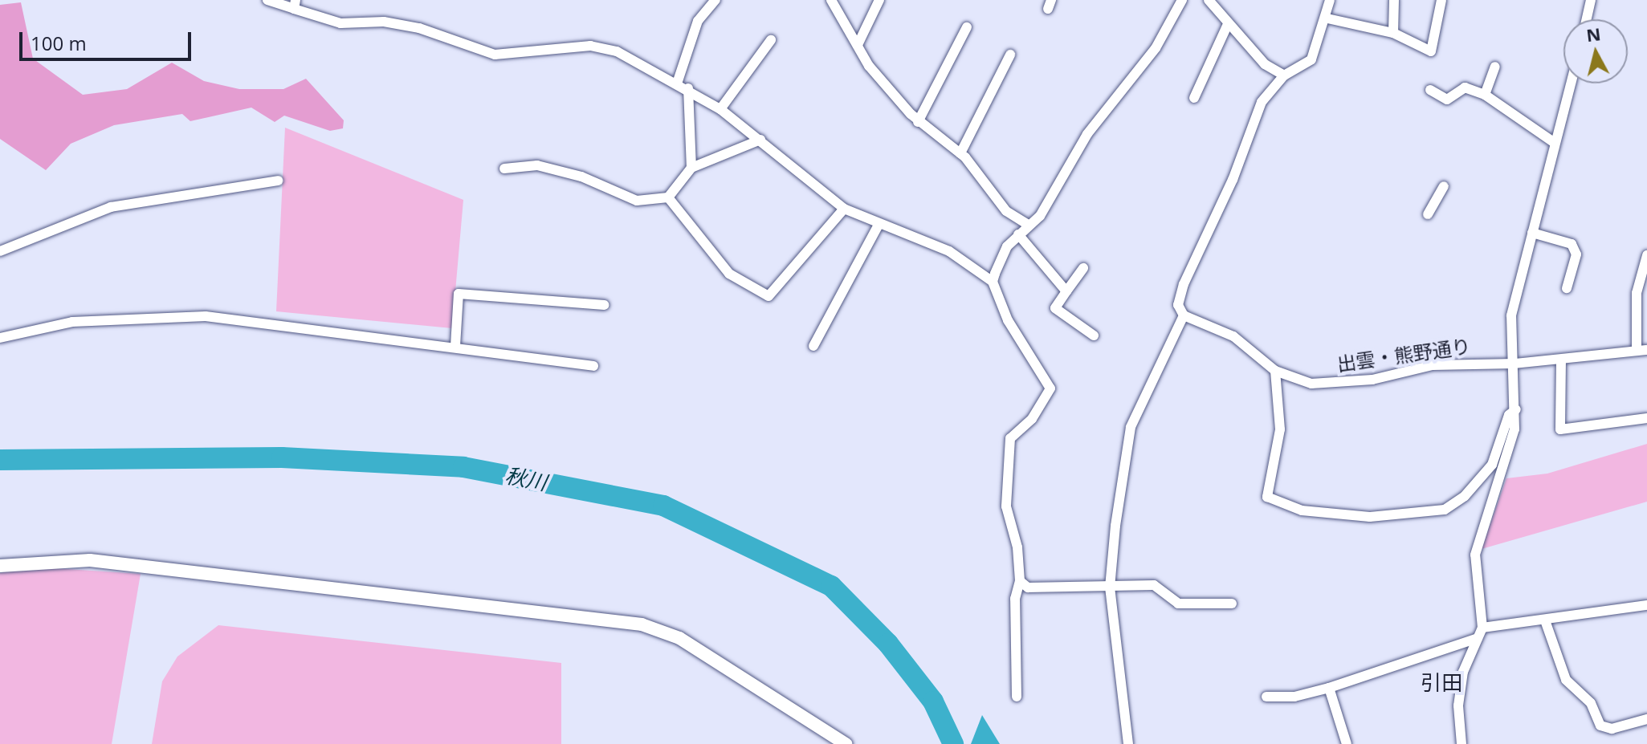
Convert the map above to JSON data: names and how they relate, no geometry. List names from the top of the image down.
{
  "streets": {
    "street": ["出雲・熊野通り"]
  },
  "districts": ["引田"],
  "water": ["秋川"],
  "scale_bar": "100 m",
  "north": "top"
}
